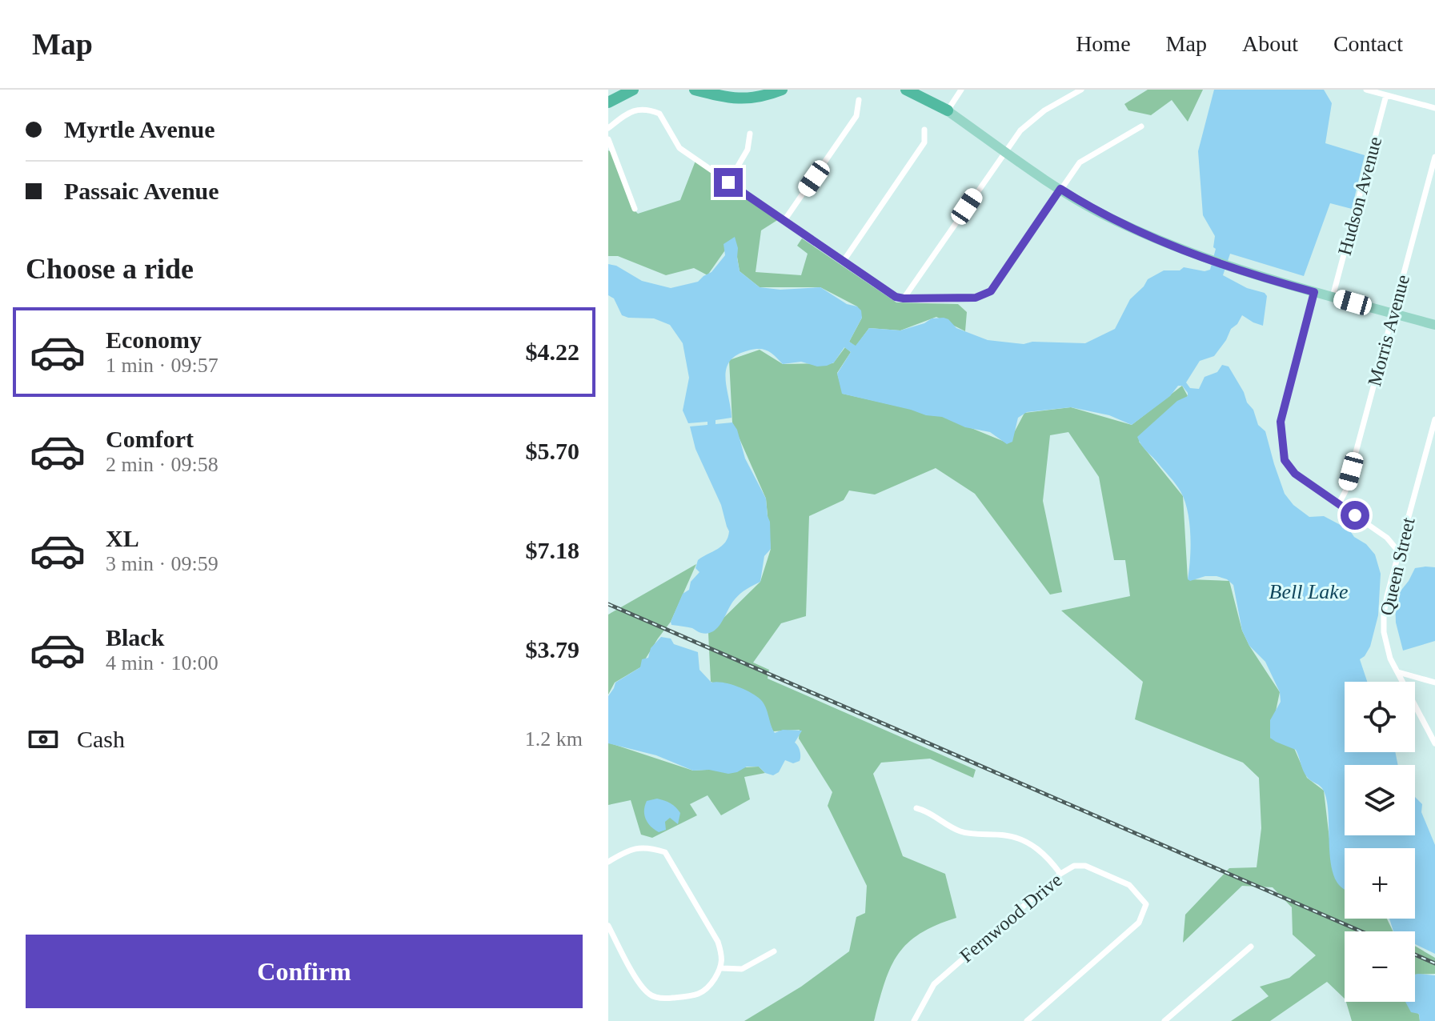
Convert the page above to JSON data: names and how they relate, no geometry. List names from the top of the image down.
{
  "streets": {
    "street": [
      "Hudson Avenue",
      "Morris Avenue",
      "Queen Street",
      "Fernwood Drive"
    ]
  },
  "water": ["Bell Lake"],
  "page": {
    "header": "Map",
    "nav": [
      "Home",
      "Map",
      "About",
      "Contact"
    ],
    "banner": ["Myrtle Avenue", "Passaic Avenue"],
    "heading": "Choose a ride",
    "list": [
      {
        "name": "Economy",
        "note": "1 min · 09:57",
        "value": "$4.22"
      },
      {
        "name": "Comfort",
        "note": "2 min · 09:58",
        "value": "$5.70"
      },
      {
        "name": "XL",
        "note": "3 min · 09:59",
        "value": "$7.18"
      },
      {
        "name": "Black",
        "note": "4 min · 10:00",
        "value": "$3.79"
      }
    ],
    "map_buttons": ["+", "−"],
    "pay": ["Cash", "1.2 km"],
    "buttons": "Confirm"
  }
}
